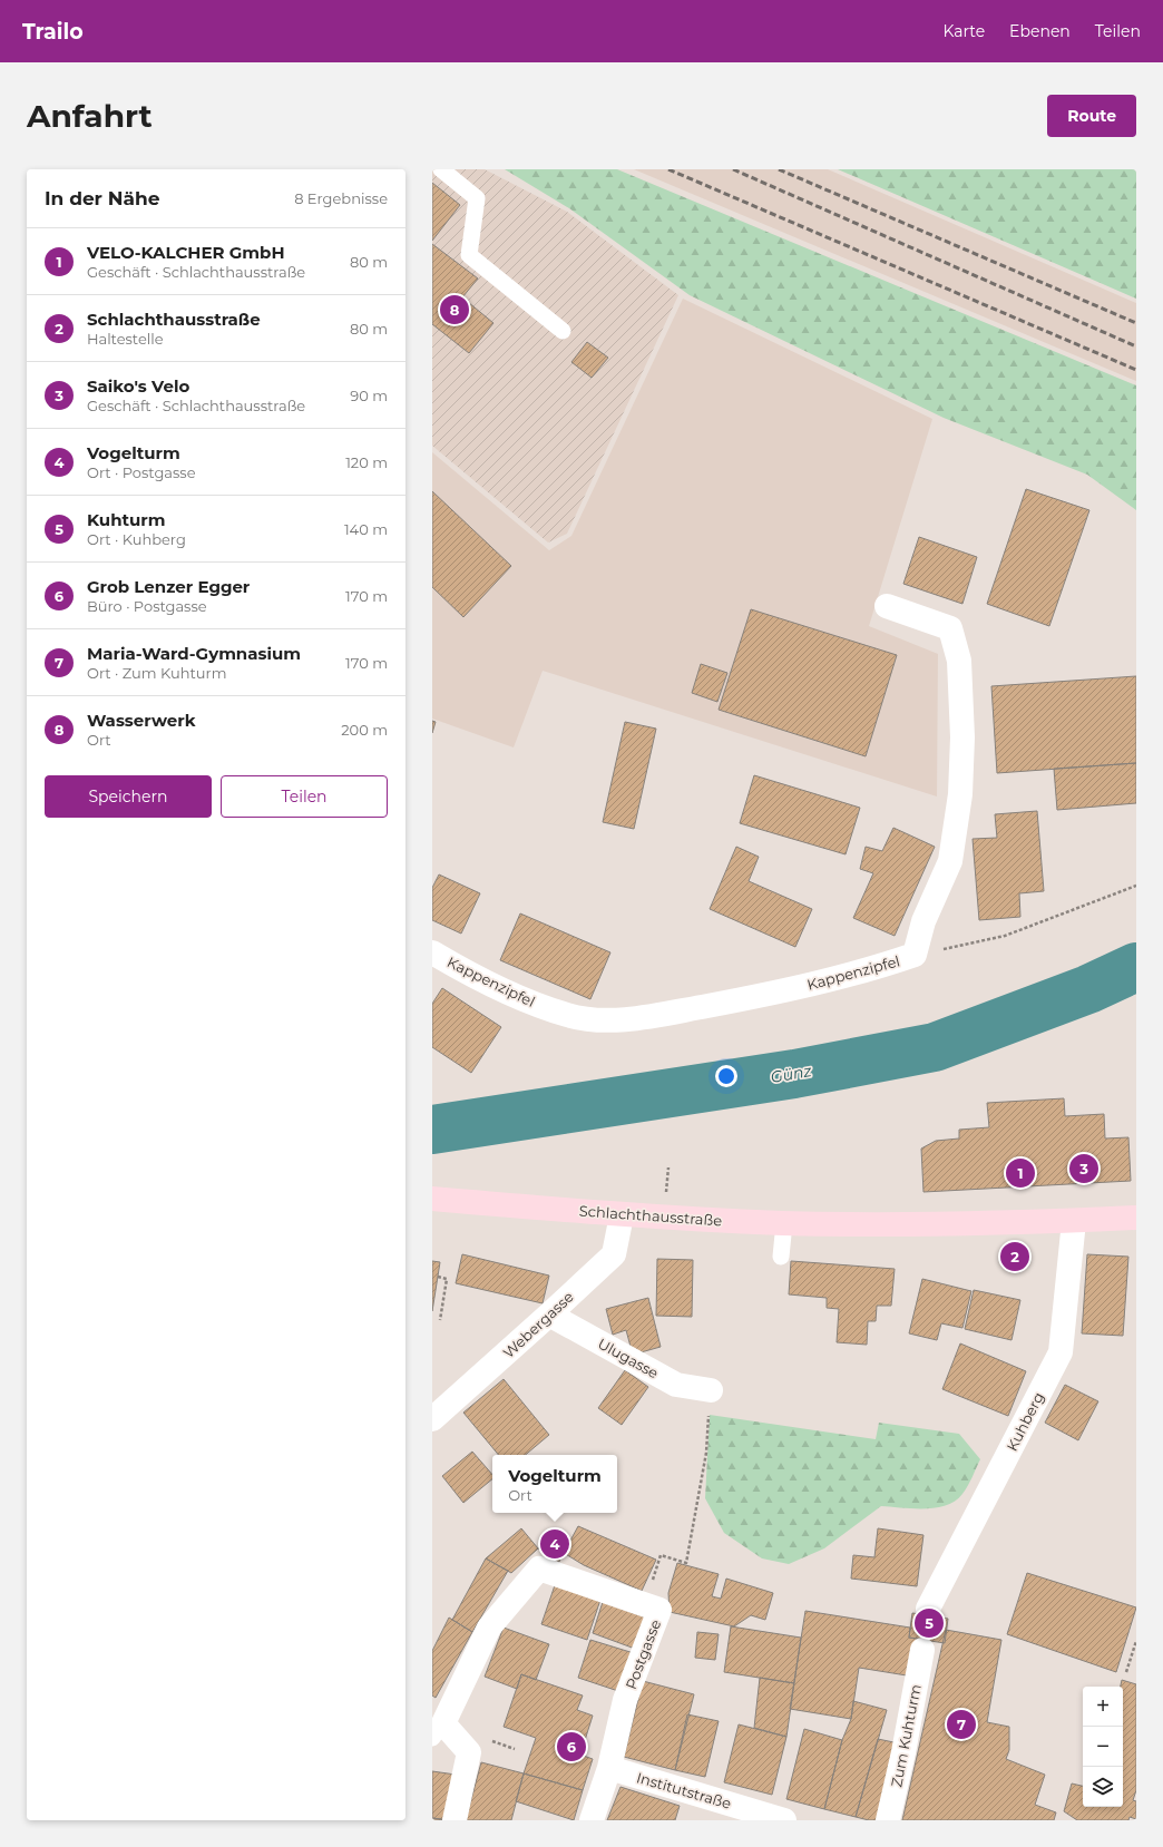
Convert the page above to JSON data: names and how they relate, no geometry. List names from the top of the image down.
{
  "streets": {
    "main road": ["Schlachthausstraße"],
    "street": [
      "Kappenzipfel",
      "Webergasse",
      "Ulugasse",
      "Kuhberg",
      "Postgasse",
      "Zum Kuhturm",
      "Institutstraße"
    ]
  },
  "crossings": [
    ["Schlachthausstraße", "Webergasse"],
    ["Schlachthausstraße", "Kuhberg"],
    ["Webergasse", "Ulugasse"],
    ["Postgasse", "Institutstraße"]
  ],
  "water": ["Günz"],
  "page": {
    "header": "Trailo",
    "nav": ["Karte", "Ebenen", "Teilen"],
    "buttons": [
      "Route",
      ["Speichern", "Teilen"]
    ],
    "title": "Anfahrt",
    "heading": ["In der Nähe", "8 Ergebnisse"],
    "list": [
      {
        "mark": "1",
        "name": "VELO-KALCHER GmbH",
        "note": "Geschäft · Schlachthausstraße",
        "value": "80 m"
      },
      {
        "mark": "2",
        "name": "Schlachthausstraße",
        "note": "Haltestelle",
        "value": "80 m"
      },
      {
        "mark": "3",
        "name": "Saiko's Velo",
        "note": "Geschäft · Schlachthausstraße",
        "value": "90 m"
      },
      {
        "mark": "4",
        "name": "Vogelturm",
        "note": "Ort · Postgasse",
        "value": "120 m"
      },
      {
        "mark": "5",
        "name": "Kuhturm",
        "note": "Ort · Kuhberg",
        "value": "140 m"
      },
      {
        "mark": "6",
        "name": "Grob Lenzer Egger",
        "note": "Büro · Postgasse",
        "value": "170 m"
      },
      {
        "mark": "7",
        "name": "Maria-Ward-Gymnasium",
        "note": "Ort · Zum Kuhturm",
        "value": "170 m"
      },
      {
        "mark": "8",
        "name": "Wasserwerk",
        "note": "Ort",
        "value": "200 m"
      }
    ],
    "pins": [
      "8",
      "3",
      "1",
      "2",
      "4",
      "5",
      "7",
      "6"
    ],
    "popup": ["Vogelturm", "Ort"],
    "map_buttons": ["+", "−"]
  }
}
